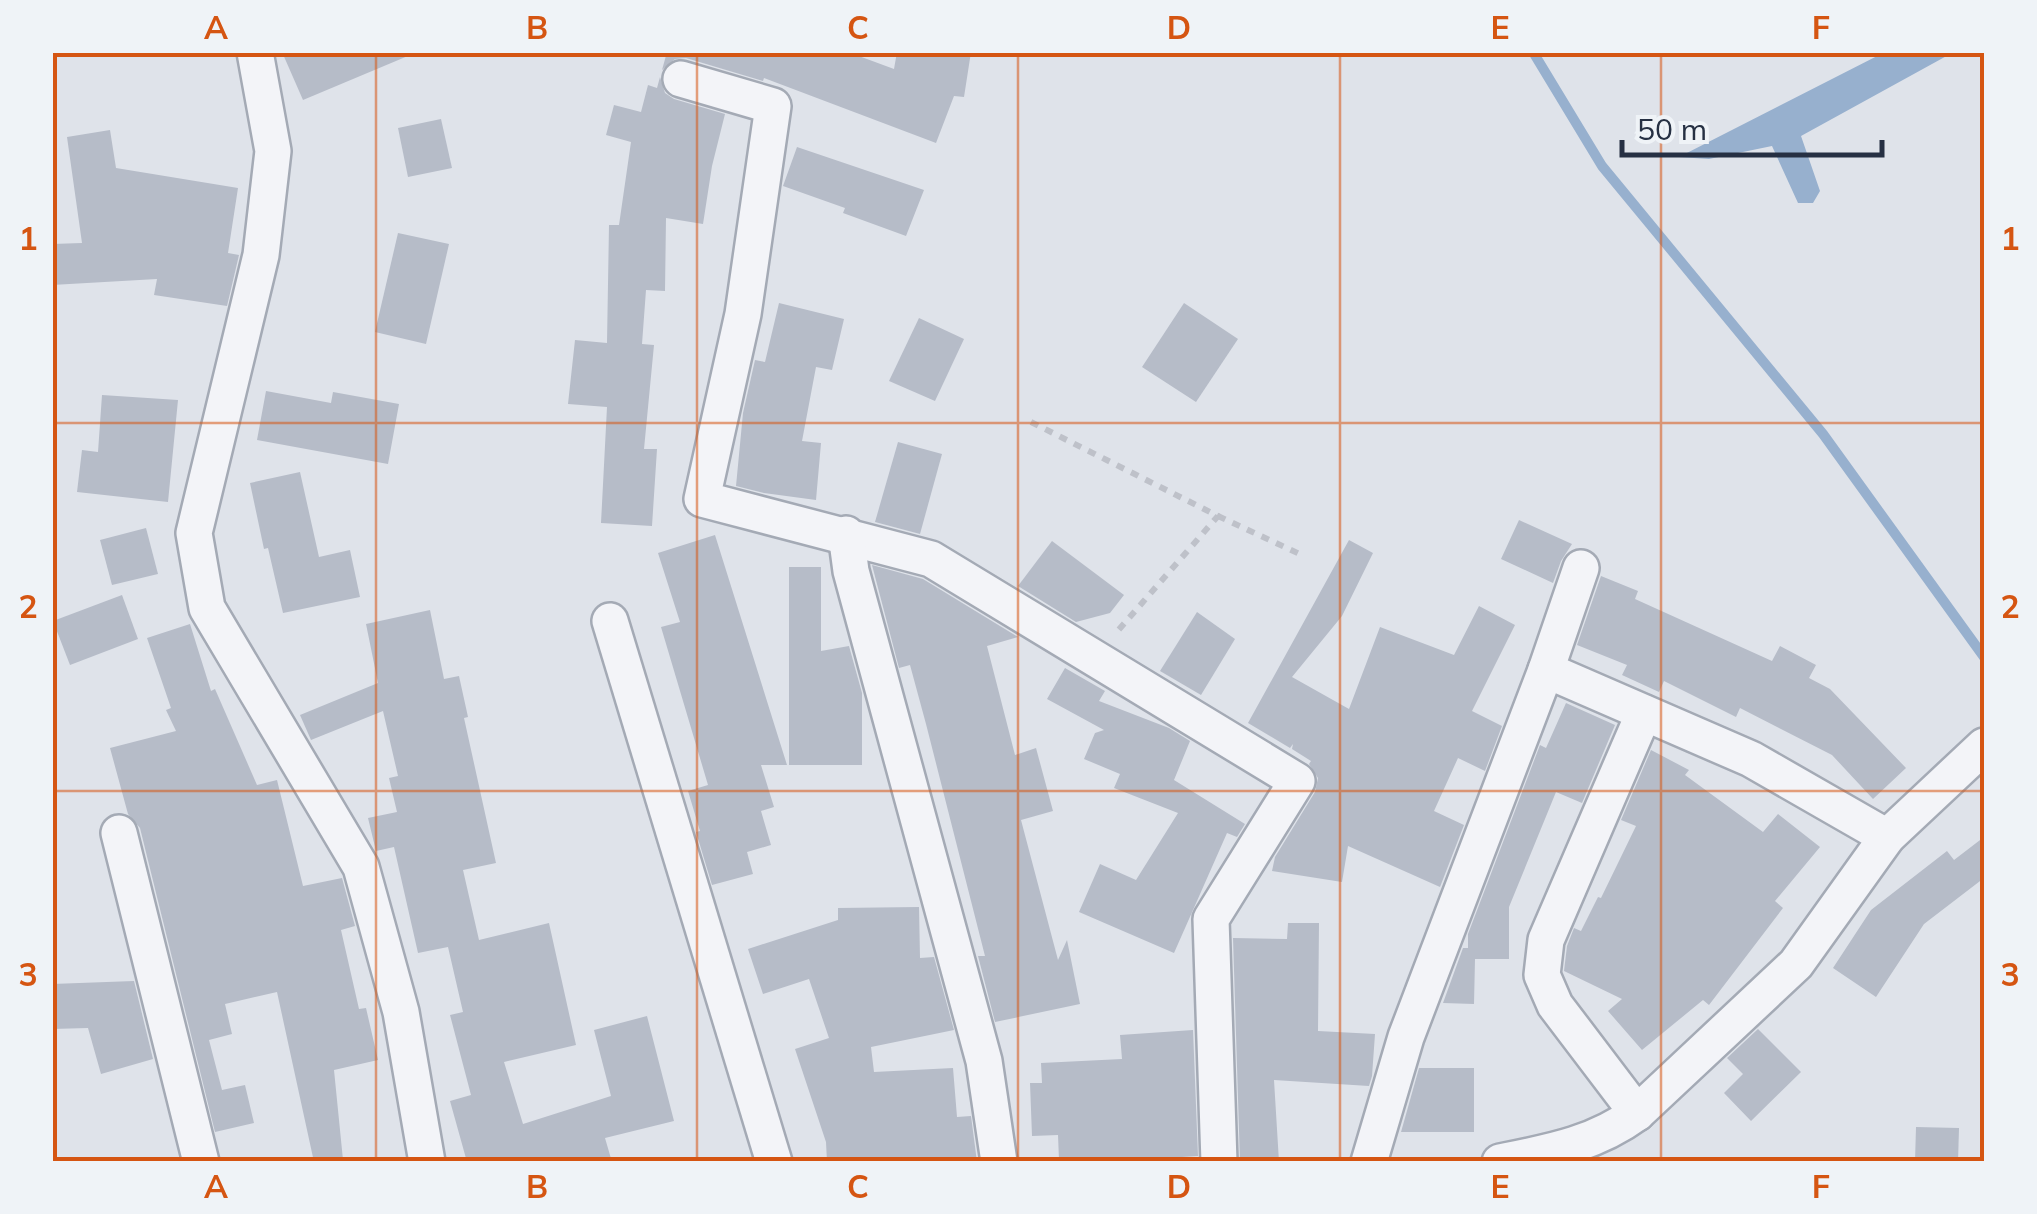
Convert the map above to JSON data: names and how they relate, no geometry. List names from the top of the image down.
{
  "scale_bar": "50 m",
  "grid": {
    "columns": [
      "A",
      "B",
      "C",
      "D",
      "E",
      "F"
    ],
    "rows": ["1", "2", "3"]
  }
}
